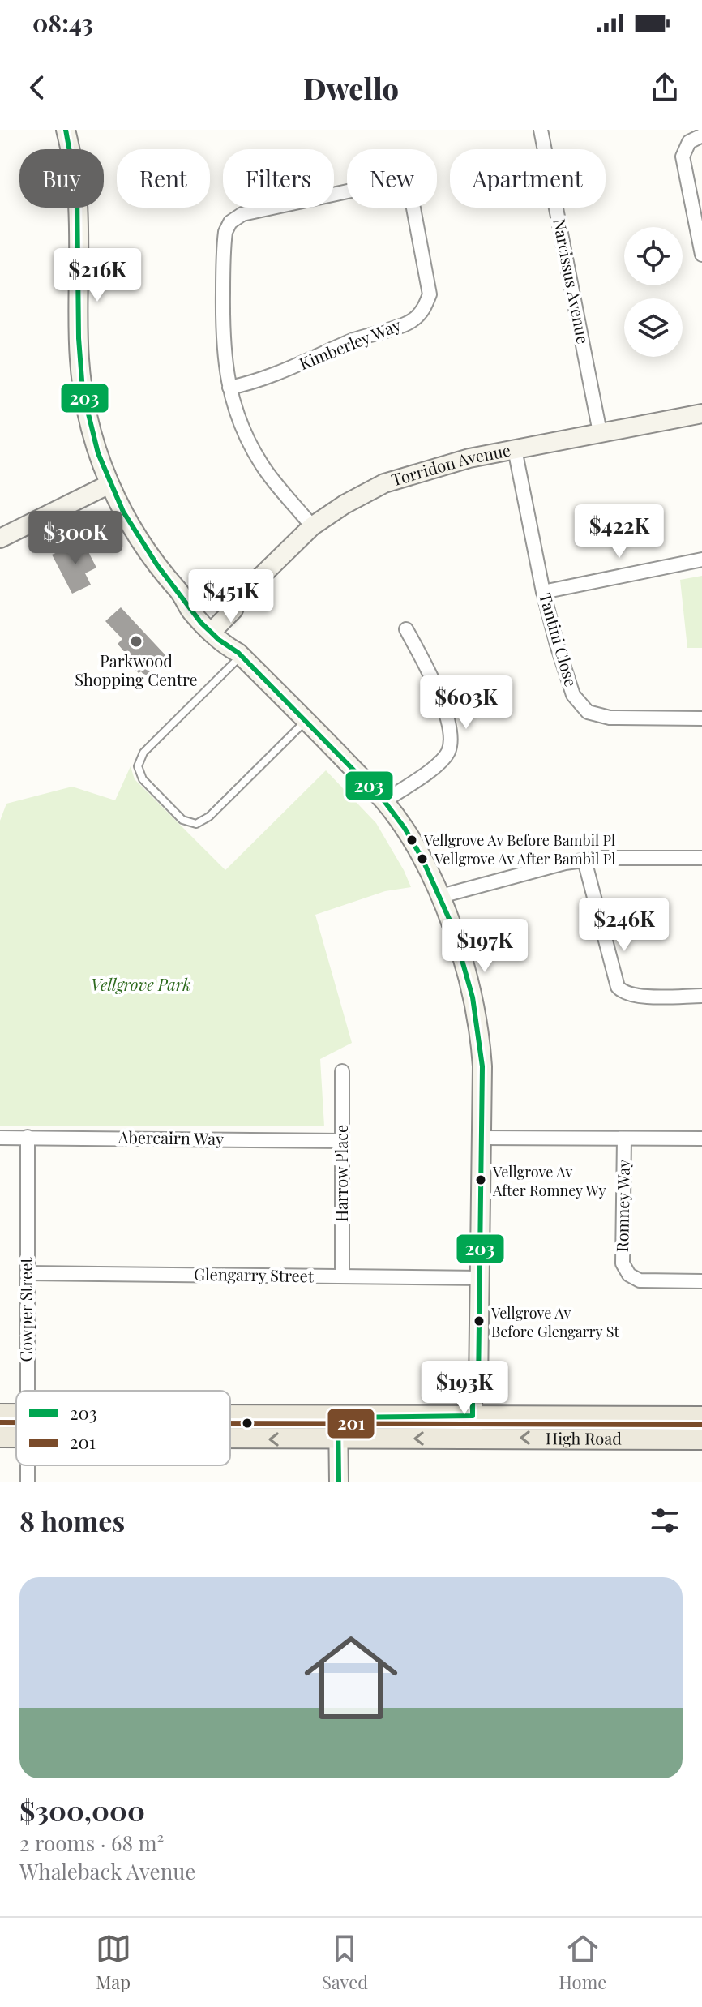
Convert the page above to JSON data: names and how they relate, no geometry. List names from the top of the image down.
{
  "streets": {
    "main road": ["High Road"],
    "street": [
      "Narcissus Avenue",
      "Kimberley Way",
      "Torridon Avenue",
      "Tantini Close",
      "Abercairn Way",
      "Harrow Place",
      "Romney Way",
      "Glengarry Street",
      "Cowper Street"
    ]
  },
  "crossings": [
    ["Narcissus Avenue", "Torridon Avenue"],
    ["Kimberley Way", "Torridon Avenue"],
    ["Torridon Avenue", "Tantini Close"],
    ["Abercairn Way", "Harrow Place"],
    ["Abercairn Way", "Cowper Street"],
    ["Harrow Place", "Glengarry Street"],
    ["Glengarry Street", "Cowper Street"]
  ],
  "parks": ["Vellgrove Park"],
  "places": [
    "Parkwood Shopping Centre",
    "Vellgrove Av Before Bambil Pl",
    "Vellgrove Av After Bambil Pl",
    "Vellgrove Av After Romney Wy",
    "Vellgrove Av Before Glengarry St"
  ],
  "lines": ["transit line 203", "transit line 201"],
  "legend": ["203", "201"],
  "page": {
    "status": "08:43",
    "header": "Dwello",
    "chip": [
      "Buy",
      "Rent",
      "Filters",
      "New",
      "Apartment"
    ],
    "price": [
      "$216K",
      "$422K",
      "$300K",
      "$451K",
      "$603K",
      "$246K",
      "$197K",
      "$193K"
    ],
    "heading": "8 homes",
    "list": [
      {
        "name": "$300,000",
        "note": "2 rooms · 68 m² · Whaleback Avenue"
      }
    ],
    "tabs": ["Map", "Saved", "Home"]
  }
}
